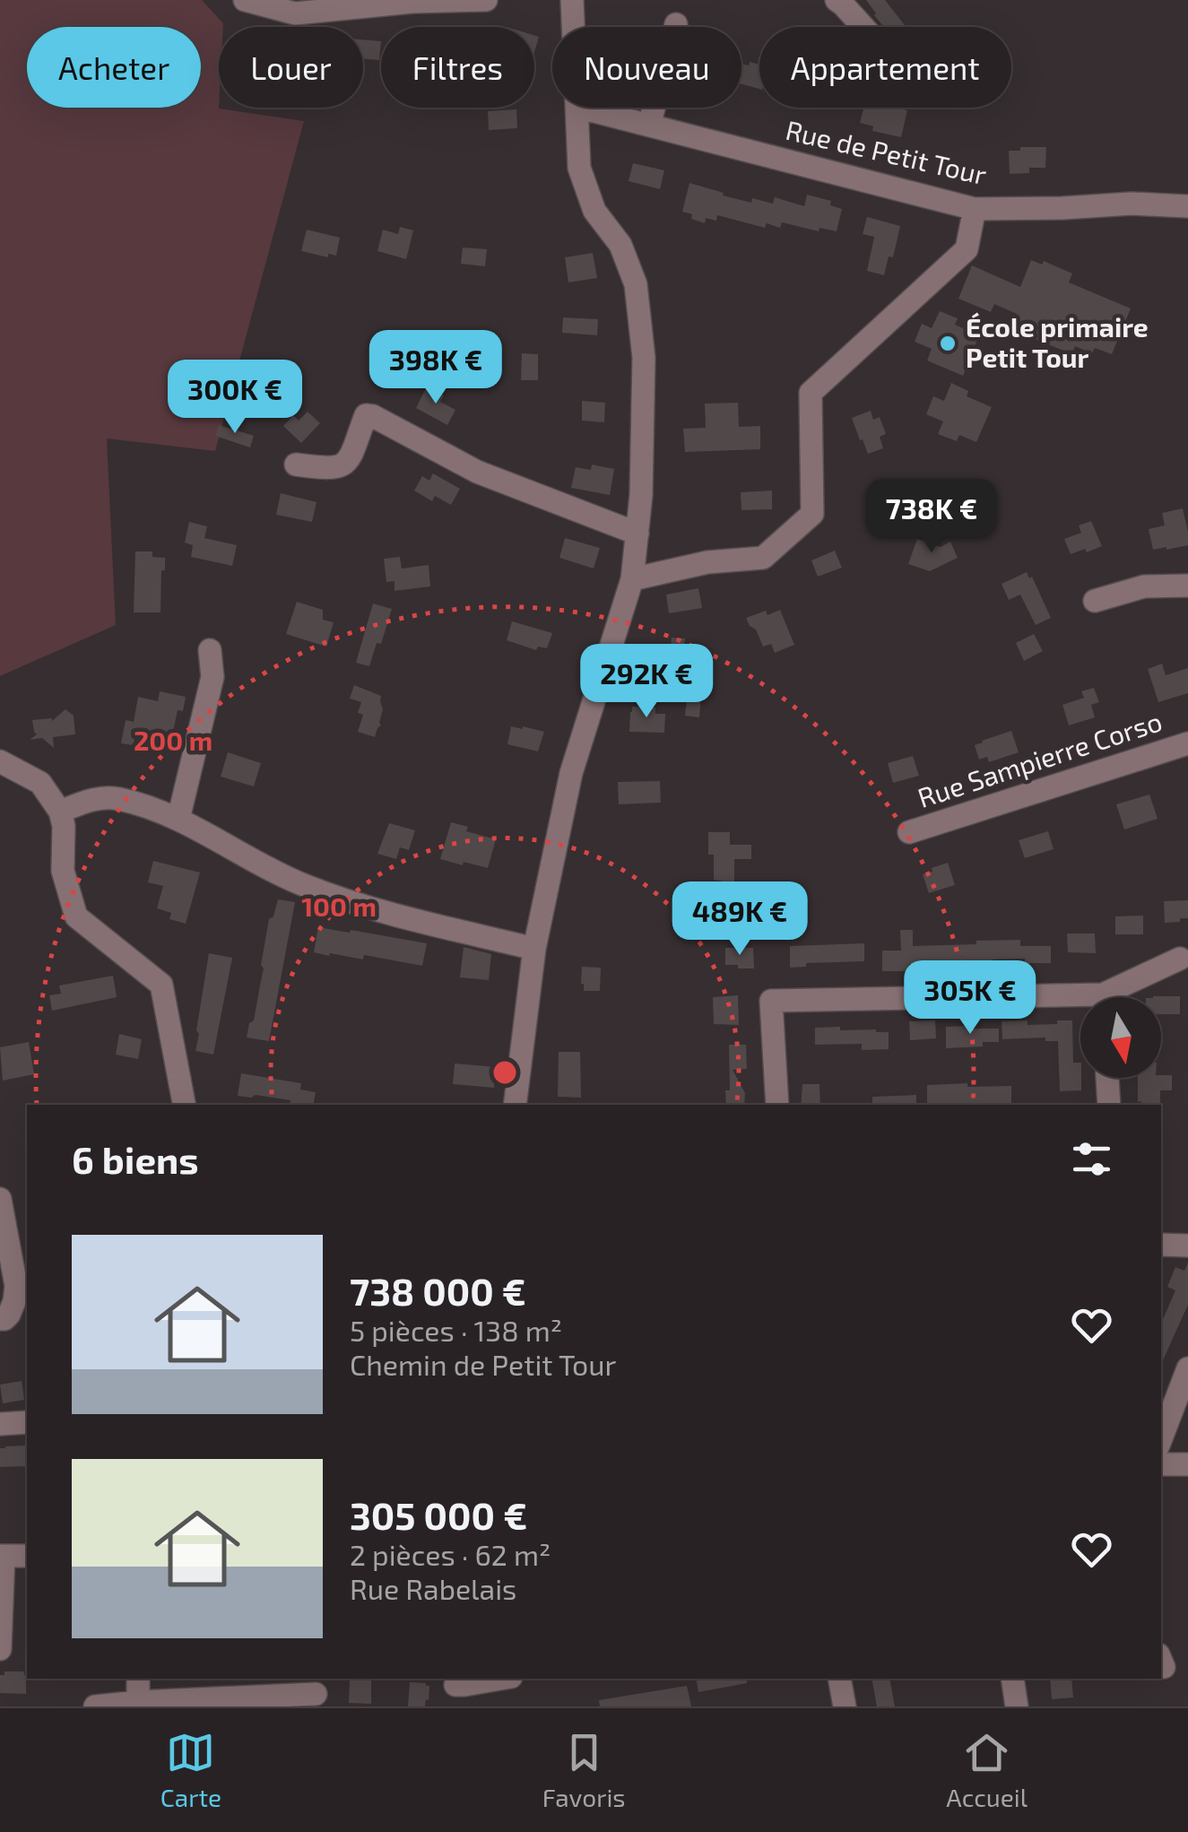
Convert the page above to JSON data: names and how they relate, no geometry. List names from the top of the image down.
{
  "streets": {
    "street": ["Rue de Petit Tour", "Rue Sampierre Corso"]
  },
  "places": ["École primaire Petit Tour"],
  "north": "bottom",
  "page": {
    "chip": [
      "Acheter",
      "Louer",
      "Filtres",
      "Nouveau",
      "Appartement"
    ],
    "price": [
      "398K €",
      "300K €",
      "738K €",
      "292K €",
      "489K €",
      "305K €"
    ],
    "heading": "6 biens",
    "list": [
      {
        "name": "738 000 €",
        "note": "5 pièces · 138 m² · Chemin de Petit Tour"
      },
      {
        "name": "305 000 €",
        "note": "2 pièces · 62 m² · Rue Rabelais"
      }
    ],
    "tabs": ["Carte", "Favoris", "Accueil"]
  },
  "rings": ["200 m", "100 m"]
}
